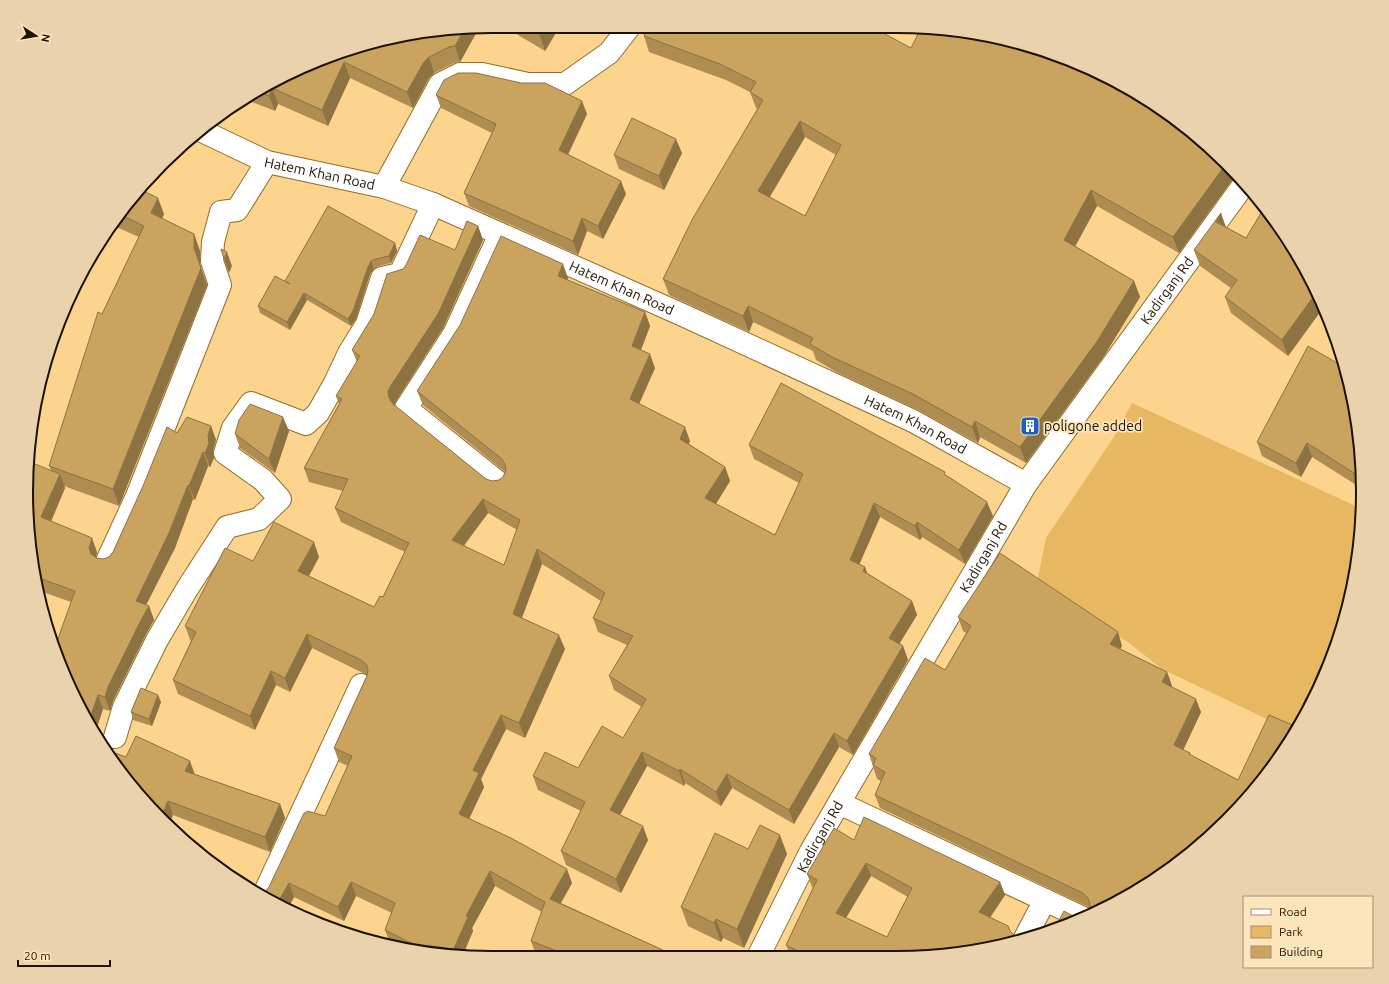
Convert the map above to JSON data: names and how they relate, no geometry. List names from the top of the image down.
{
  "streets": {
    "street": ["Hatem Khan Road", "Kadirganj Rd"]
  },
  "crossings": [
    ["Hatem Khan Road", "Kadirganj Rd"]
  ],
  "places": {
    "building": ["poligone added"]
  },
  "legend": ["Road", "Park", "Building"],
  "scale_bar": "20 m",
  "north": "right"
}
